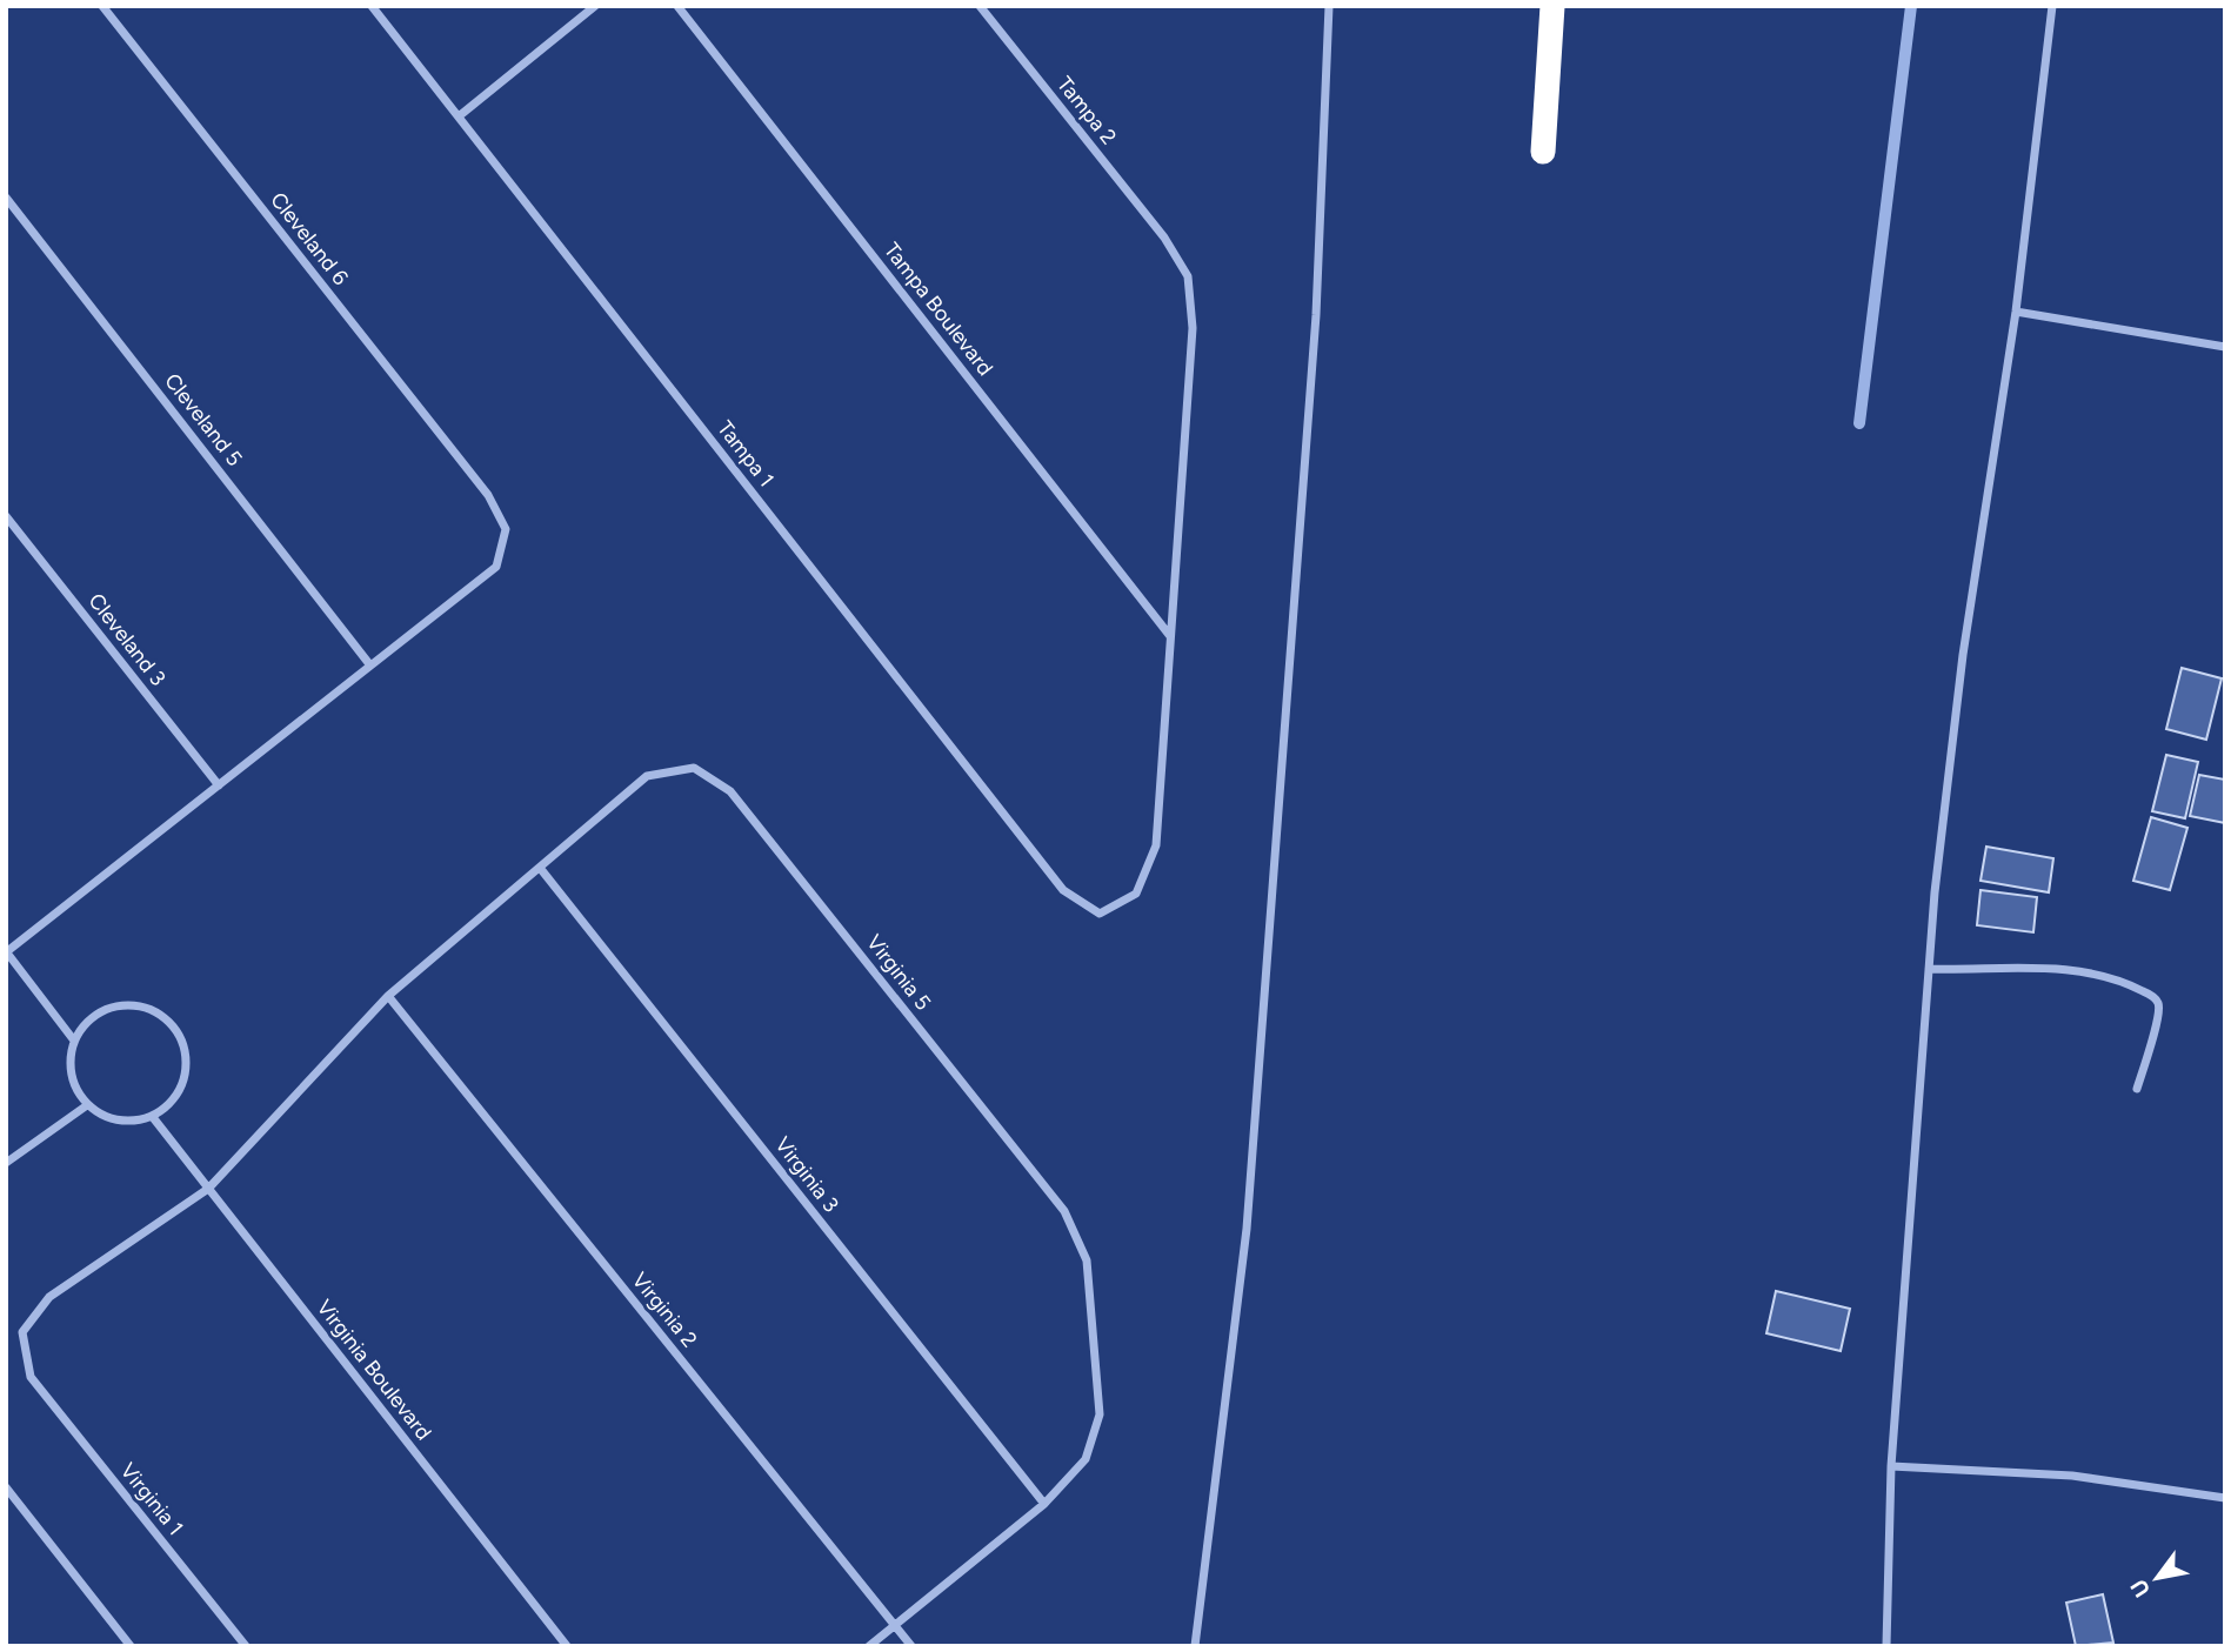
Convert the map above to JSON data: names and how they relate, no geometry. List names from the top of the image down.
{
  "streets": {
    "street": [
      "Tampa 2",
      "Cleveland 6",
      "Tampa Boulevard",
      "Cleveland 5",
      "Tampa 1",
      "Cleveland 3",
      "Virginia 5",
      "Virginia 3",
      "Virginia 2",
      "Virginia Boulevard",
      "Virginia 1"
    ]
  },
  "crossings": [
    ["Tampa 2", "Tampa Boulevard"],
    ["Tampa 2", "Tampa 1"],
    ["Cleveland 6", "Cleveland 5"],
    ["Cleveland 6", "Cleveland 3"],
    ["Virginia 5", "Virginia 3"],
    ["Virginia 5", "Virginia 2"],
    ["Virginia Boulevard", "Virginia 1"]
  ],
  "north": "bottom left"
}
